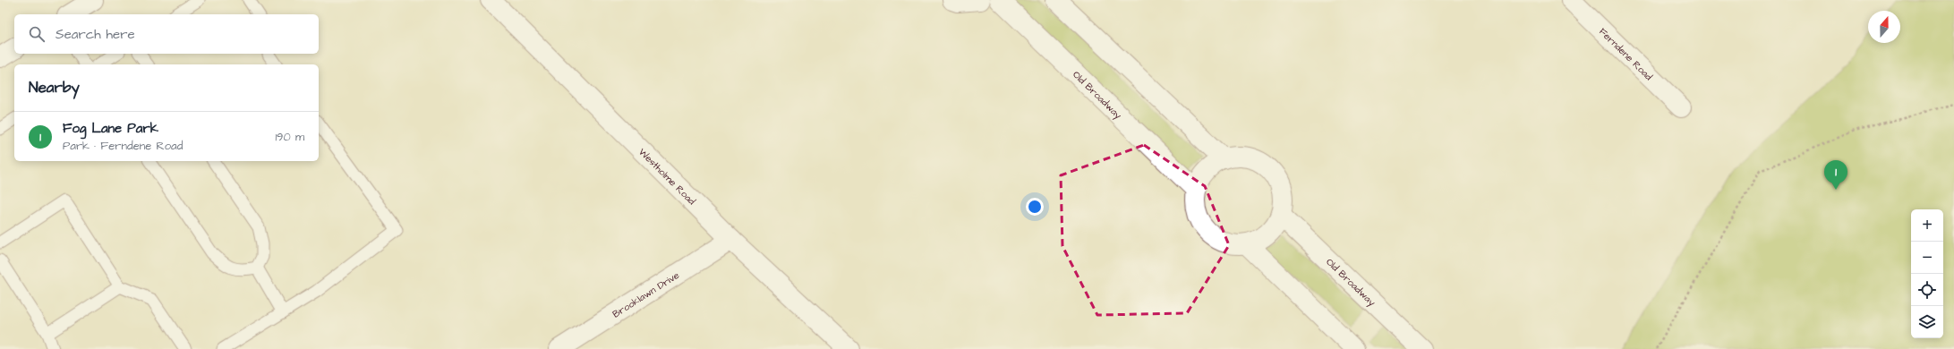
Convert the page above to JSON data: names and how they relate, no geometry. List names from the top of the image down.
{
  "streets": {
    "street": [
      "Ferndene Road",
      "Old Broadway",
      "Westholme Road",
      "Brooklawn Drive"
    ]
  },
  "crossings": [
    ["Westholme Road", "Brooklawn Drive"]
  ],
  "north": "top",
  "page": {
    "search": "Search here",
    "heading": "Nearby",
    "list": [
      {
        "mark": "1",
        "name": "Fog Lane Park",
        "note": "Park · Ferndene Road",
        "value": "190 m"
      }
    ],
    "pins": "1",
    "map_buttons": ["+", "−"]
  }
}
